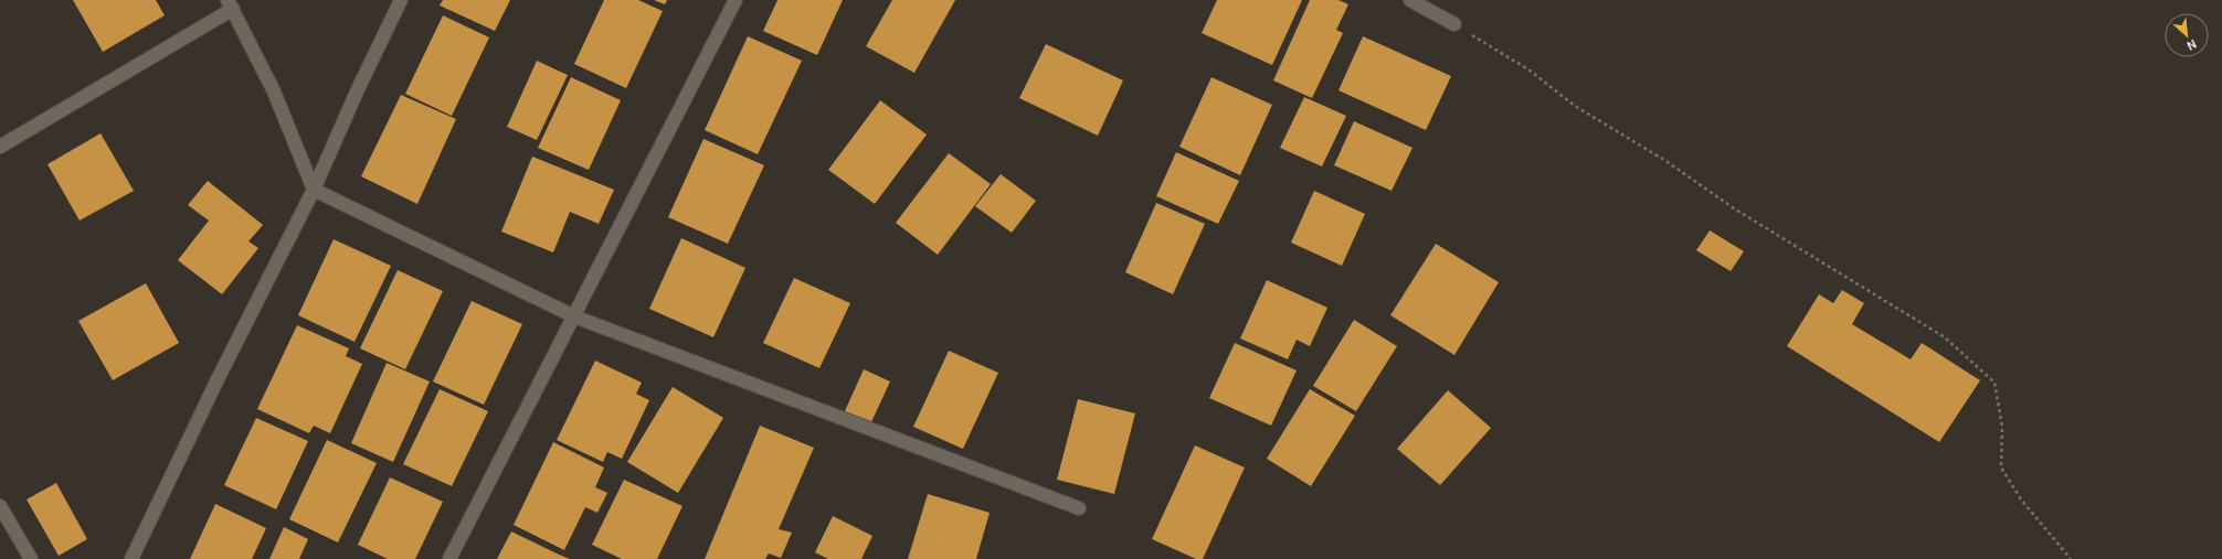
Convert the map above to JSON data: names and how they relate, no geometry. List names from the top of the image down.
{
  "north": "bottom right"
}
